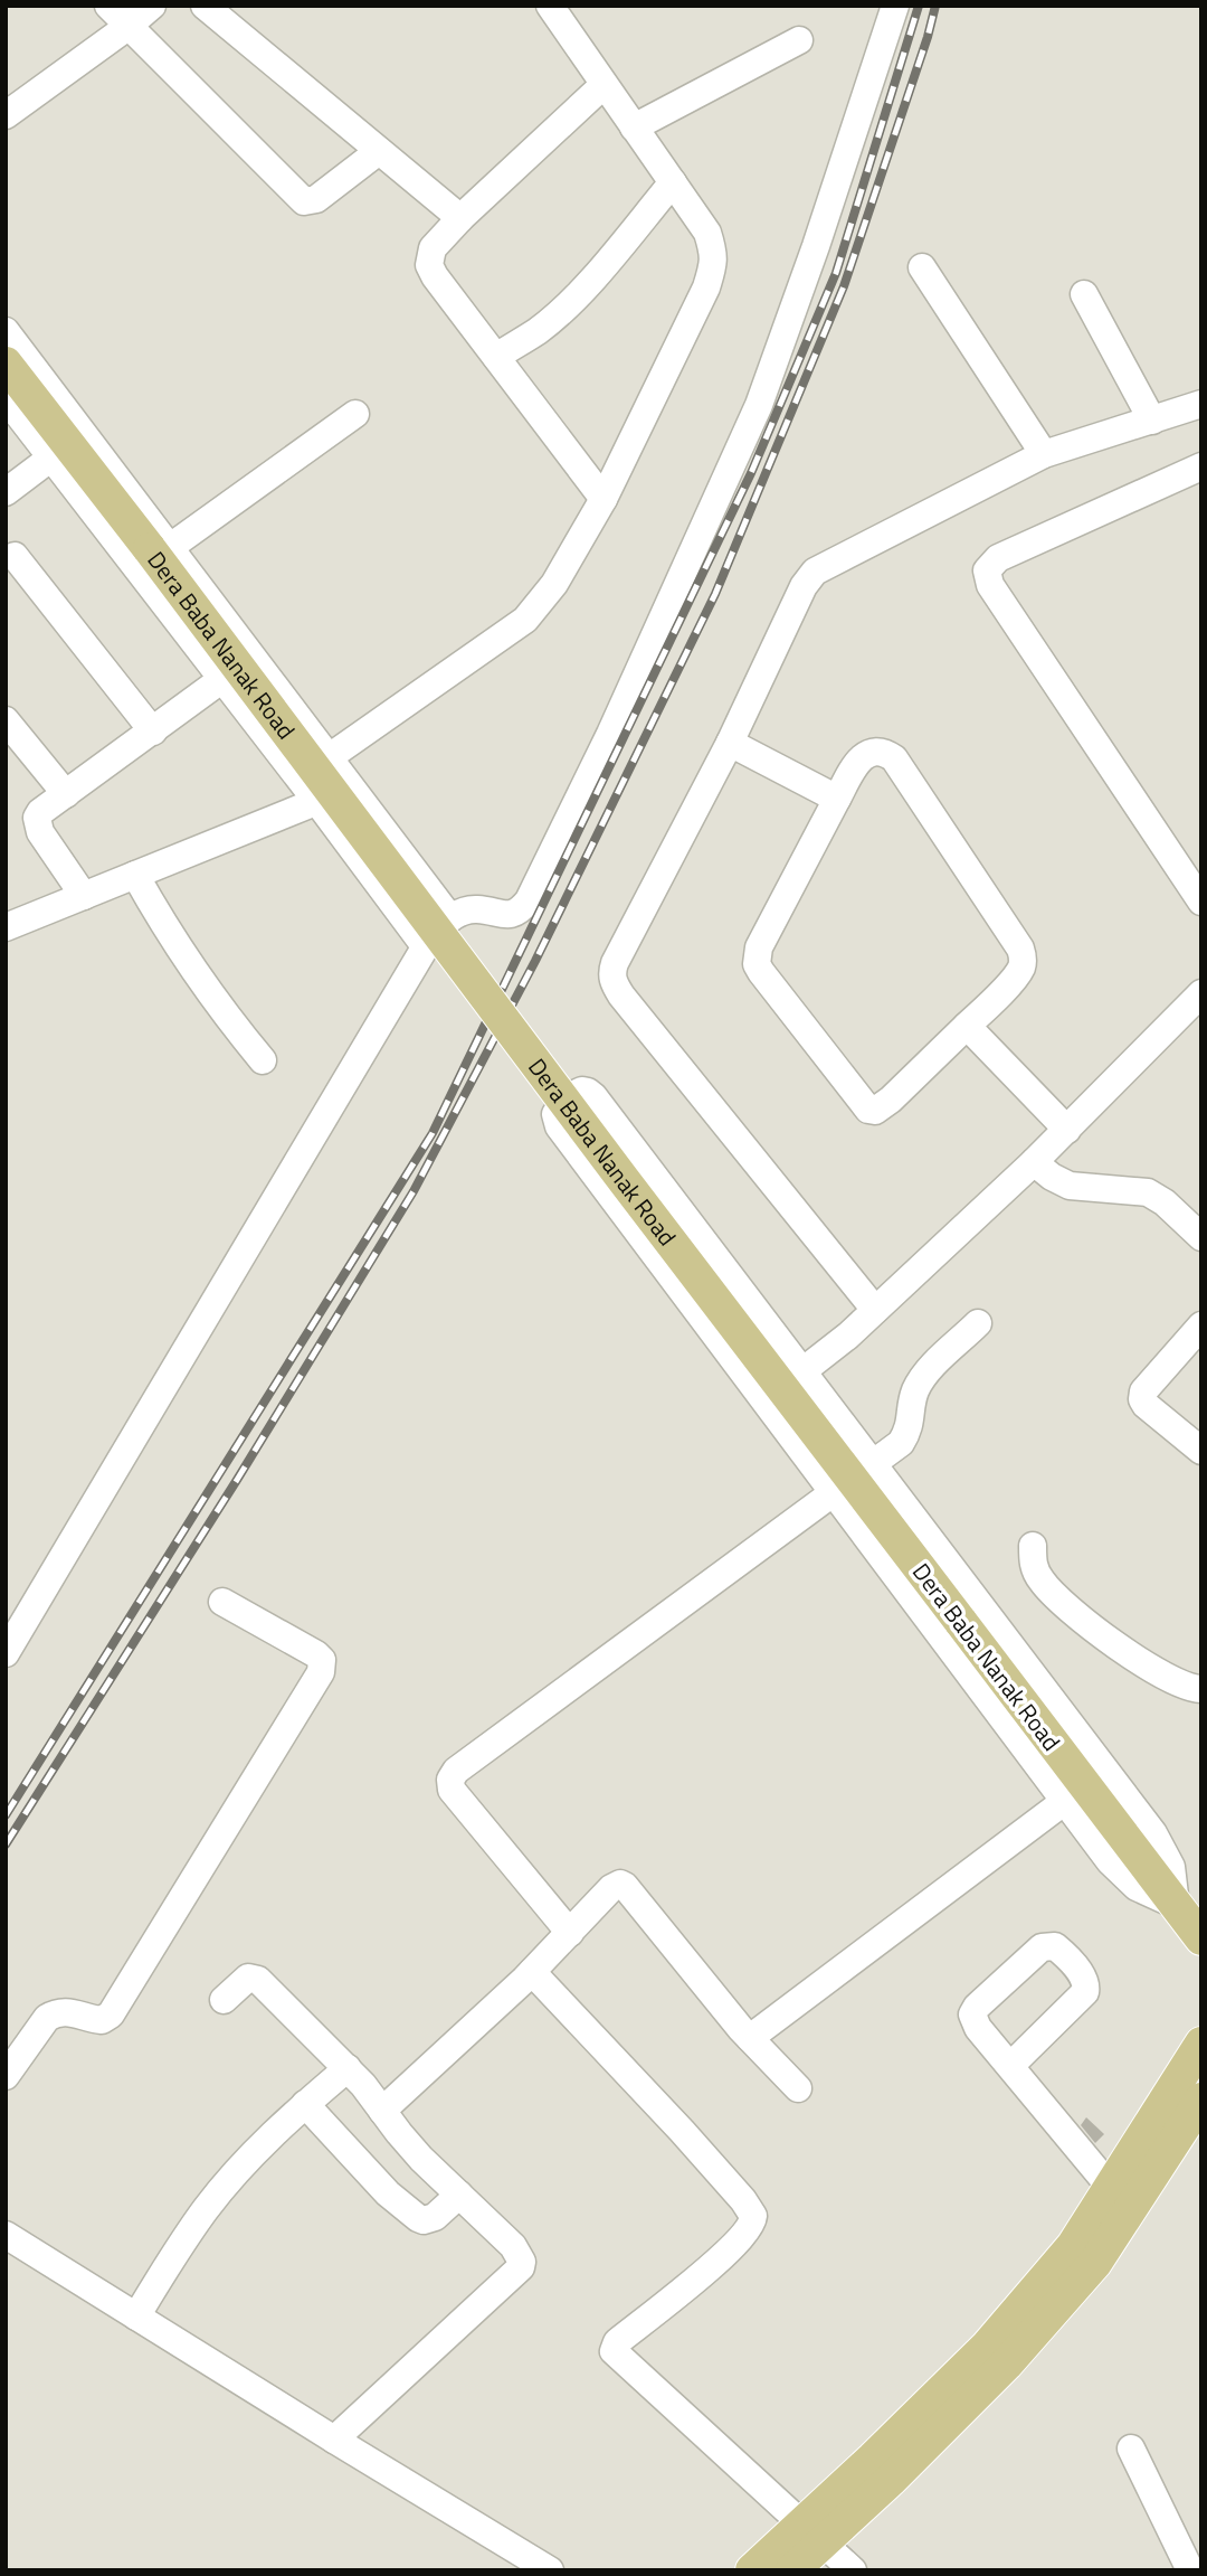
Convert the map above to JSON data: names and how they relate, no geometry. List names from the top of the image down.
{
  "streets": {
    "main road": ["Dera Baba Nanak Road"]
  }
}
